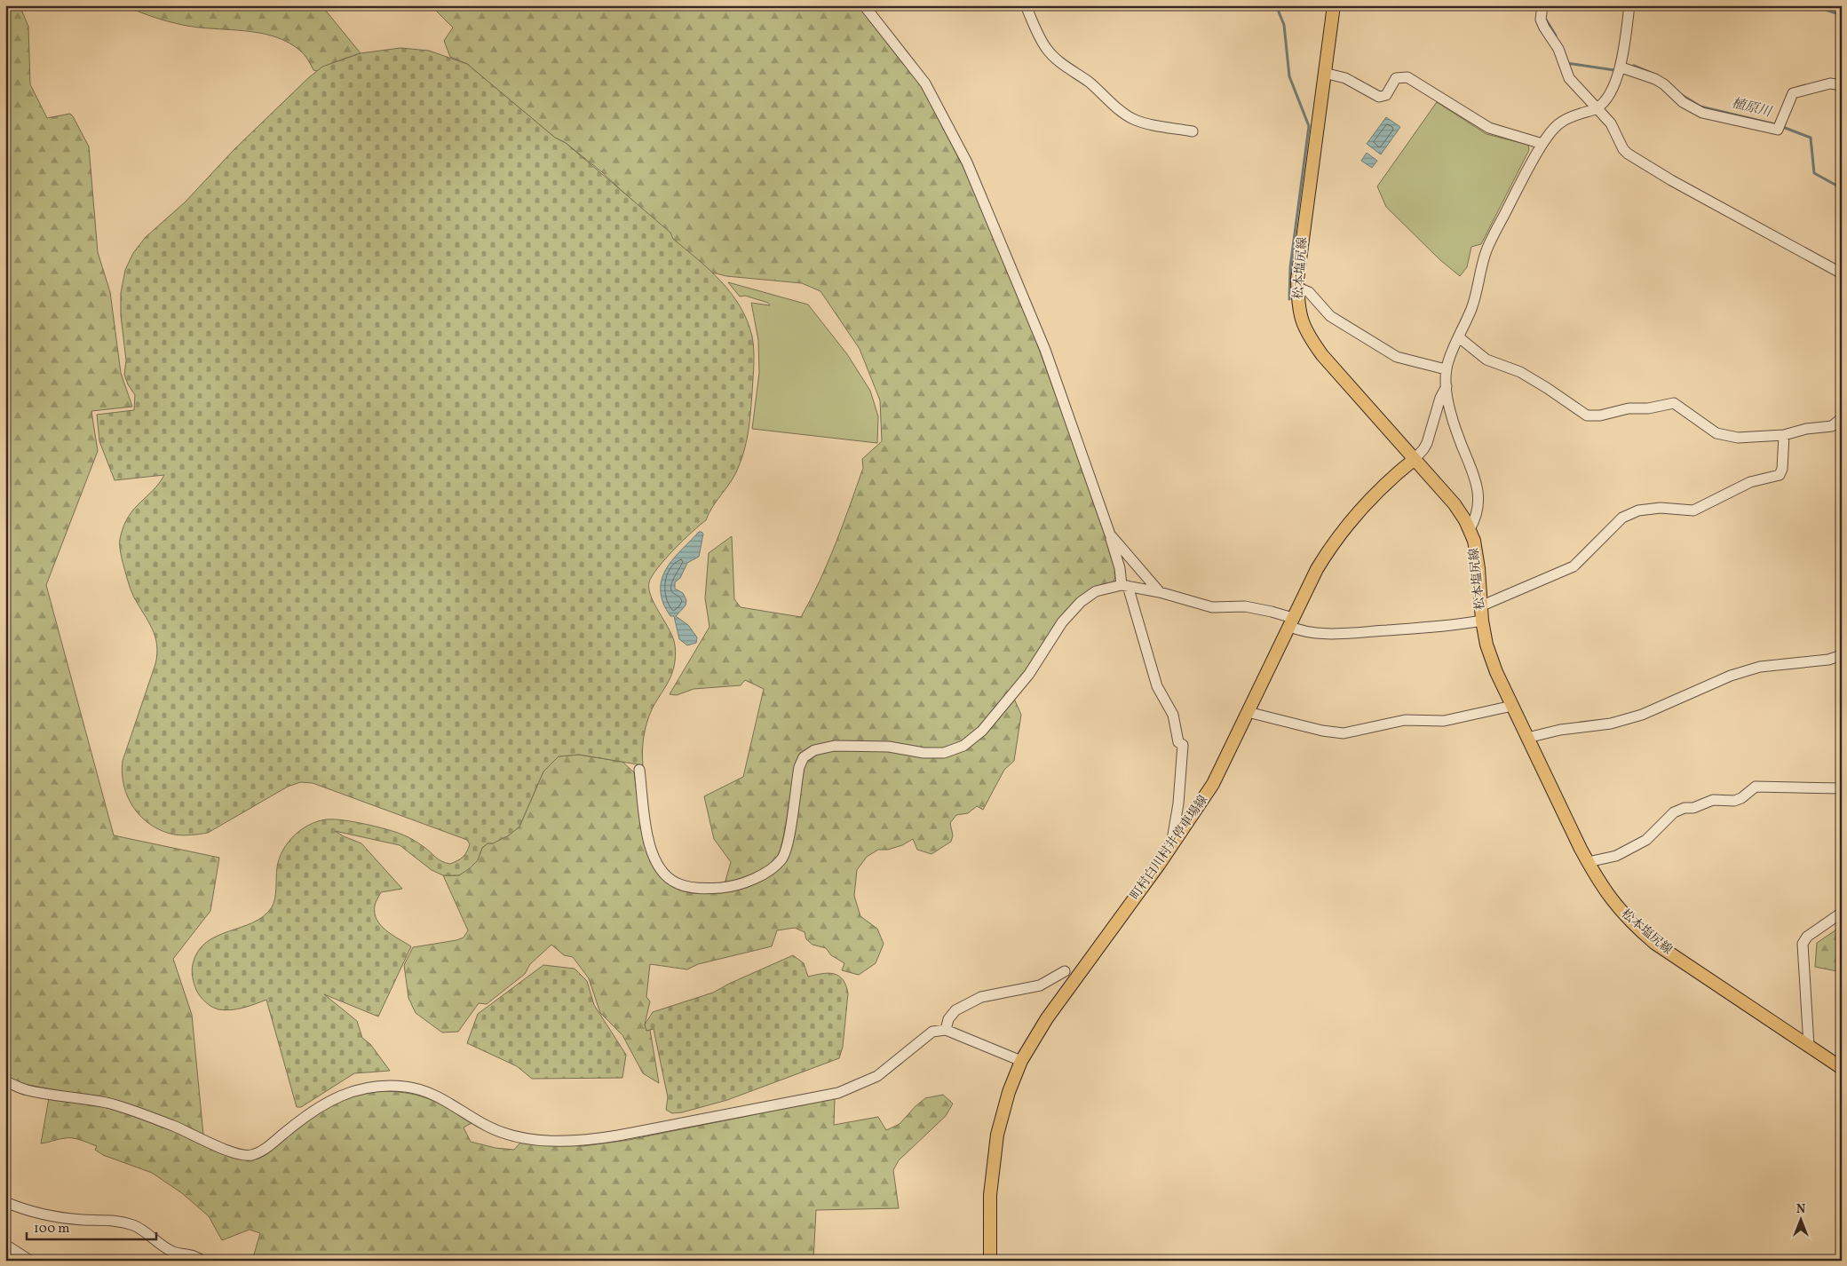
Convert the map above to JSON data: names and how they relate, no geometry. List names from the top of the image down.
{
  "streets": {
    "main road": ["松本塩尻線", "町村白川村井停車場線"]
  },
  "crossings": [
    ["松本塩尻線", "町村白川村井停車場線"]
  ],
  "water": ["植原川"],
  "scale_bar": "100 m",
  "north": "top"
}
